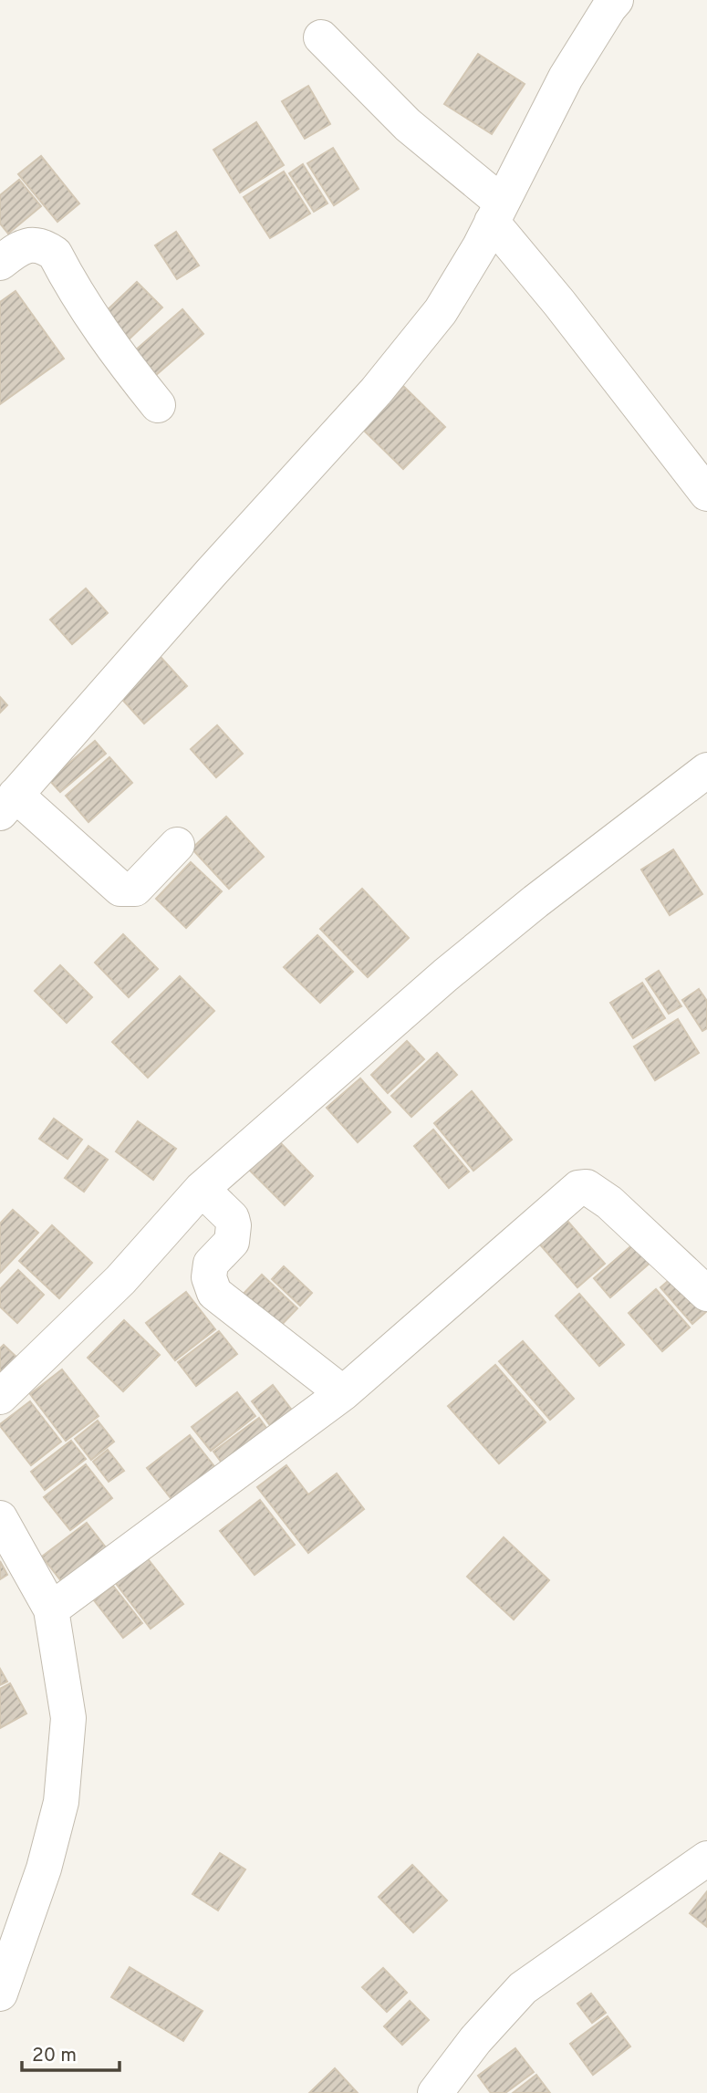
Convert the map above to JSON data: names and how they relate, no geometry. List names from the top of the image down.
{
  "scale_bar": "20 m"
}
